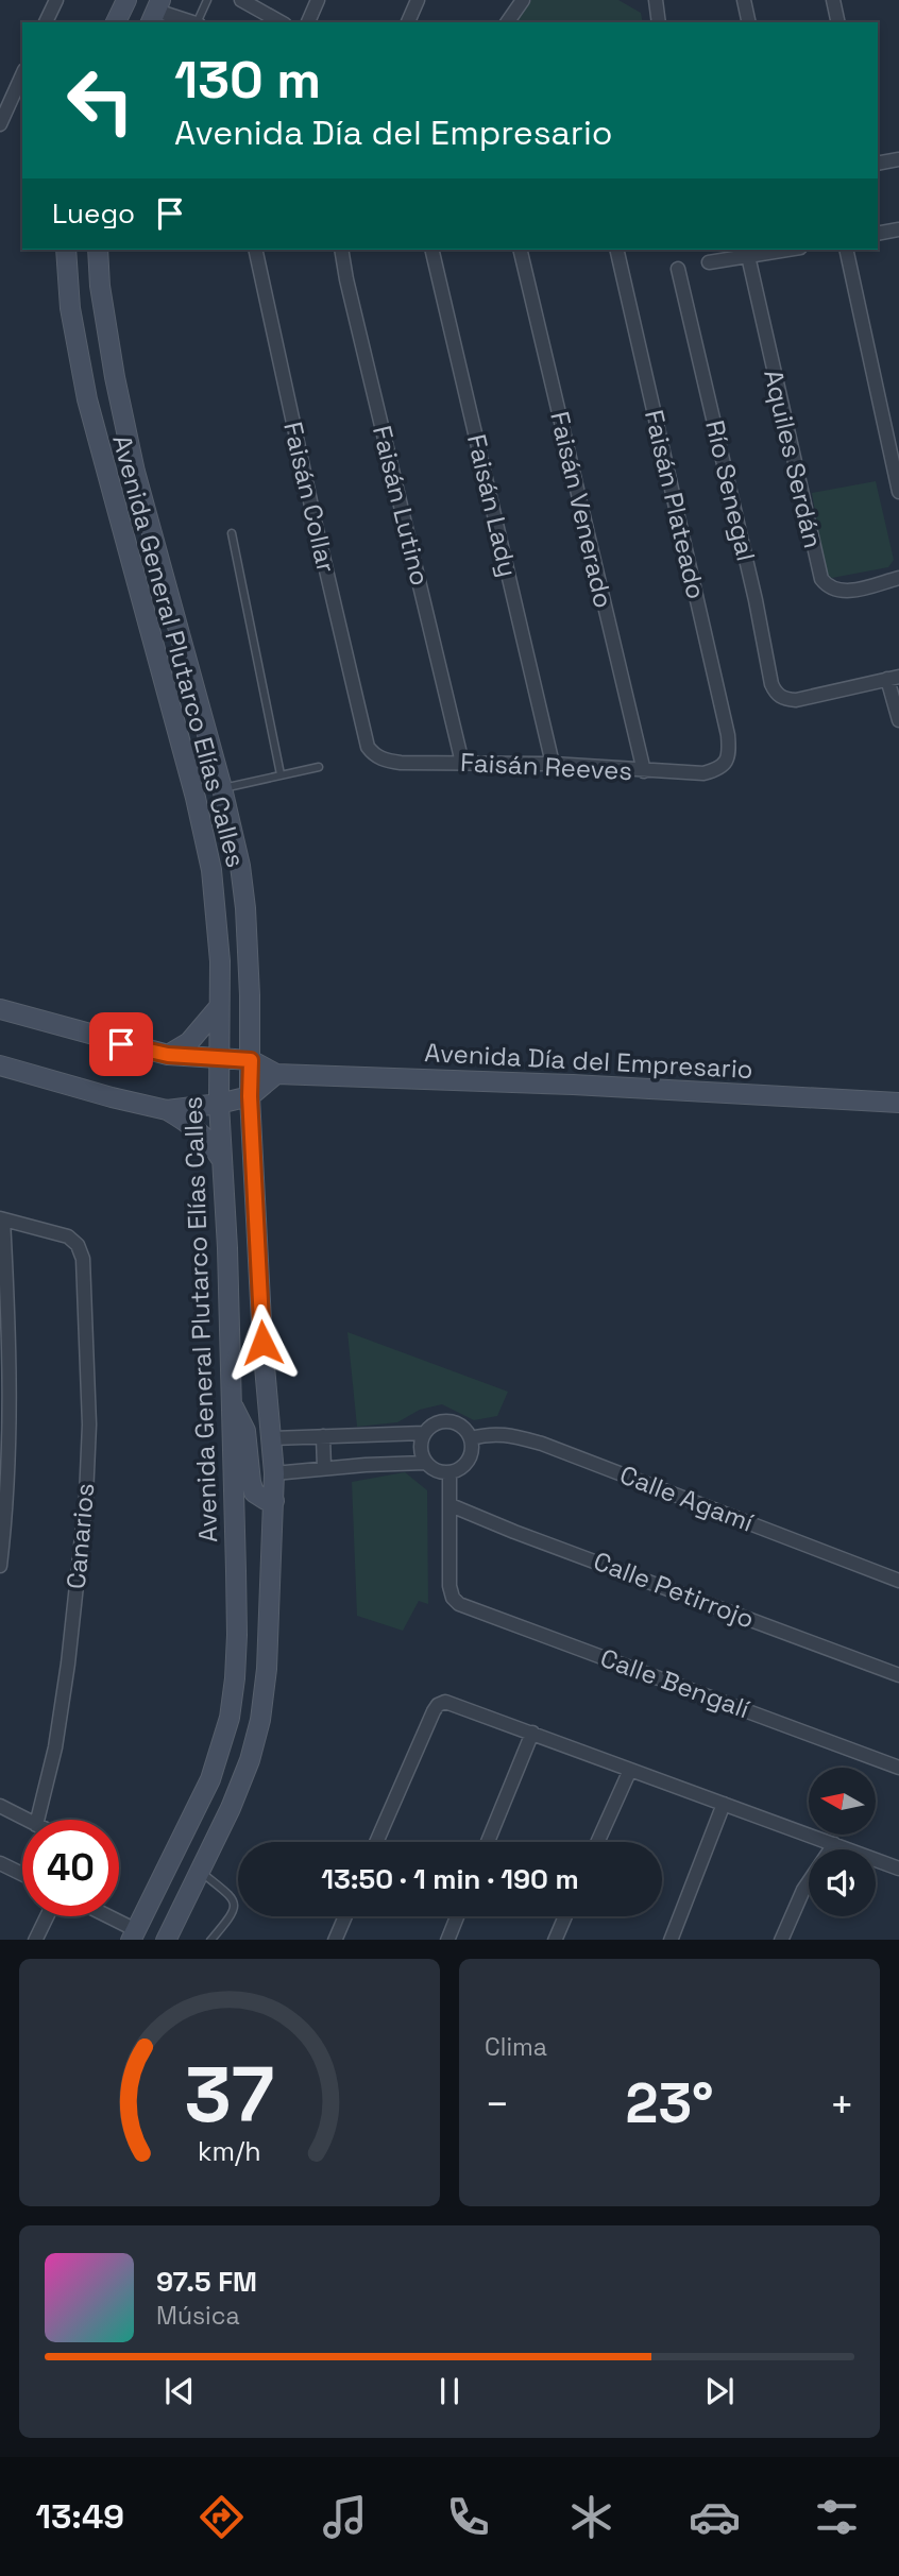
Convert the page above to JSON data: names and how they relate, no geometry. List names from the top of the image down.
{
  "streets": {
    "street": [
      "Aquiles Serdán",
      "Río Senegal",
      "Faisán Collar",
      "Faisán Plateado",
      "Faisán Lutino",
      "Faisán Lady",
      "Faisán Venerado",
      "Avenida General Plutarco Elías Calles",
      "Faisán Reeves",
      "Avenida Día del Empresario",
      "Calle Agamí",
      "Canarios",
      "Calle Petirrojo",
      "Calle Bengalí"
    ]
  },
  "crossings": [
    ["Faisán Collar", "Faisán Reeves"],
    ["Faisán Plateado", "Faisán Reeves"],
    ["Faisán Lutino", "Faisán Reeves"],
    ["Faisán Lady", "Faisán Reeves"],
    ["Faisán Venerado", "Faisán Reeves"],
    ["Avenida General Plutarco Elías Calles", "Avenida Día del Empresario"],
    ["Calle Petirrojo", "Calle Bengalí"]
  ],
  "north": "left",
  "page": {
    "turn": ["130 m", "Avenida Día del Empresario"],
    "then": "Luego",
    "limit": "40",
    "trip": "13:50 · 1 min · 190 m",
    "tile": "Clima",
    "heat": ["−", "23°", "+"],
    "song": ["97.5 FM", "Música"],
    "tabs": "13:49",
    "gauge": ["37", "km/h"]
  }
}
